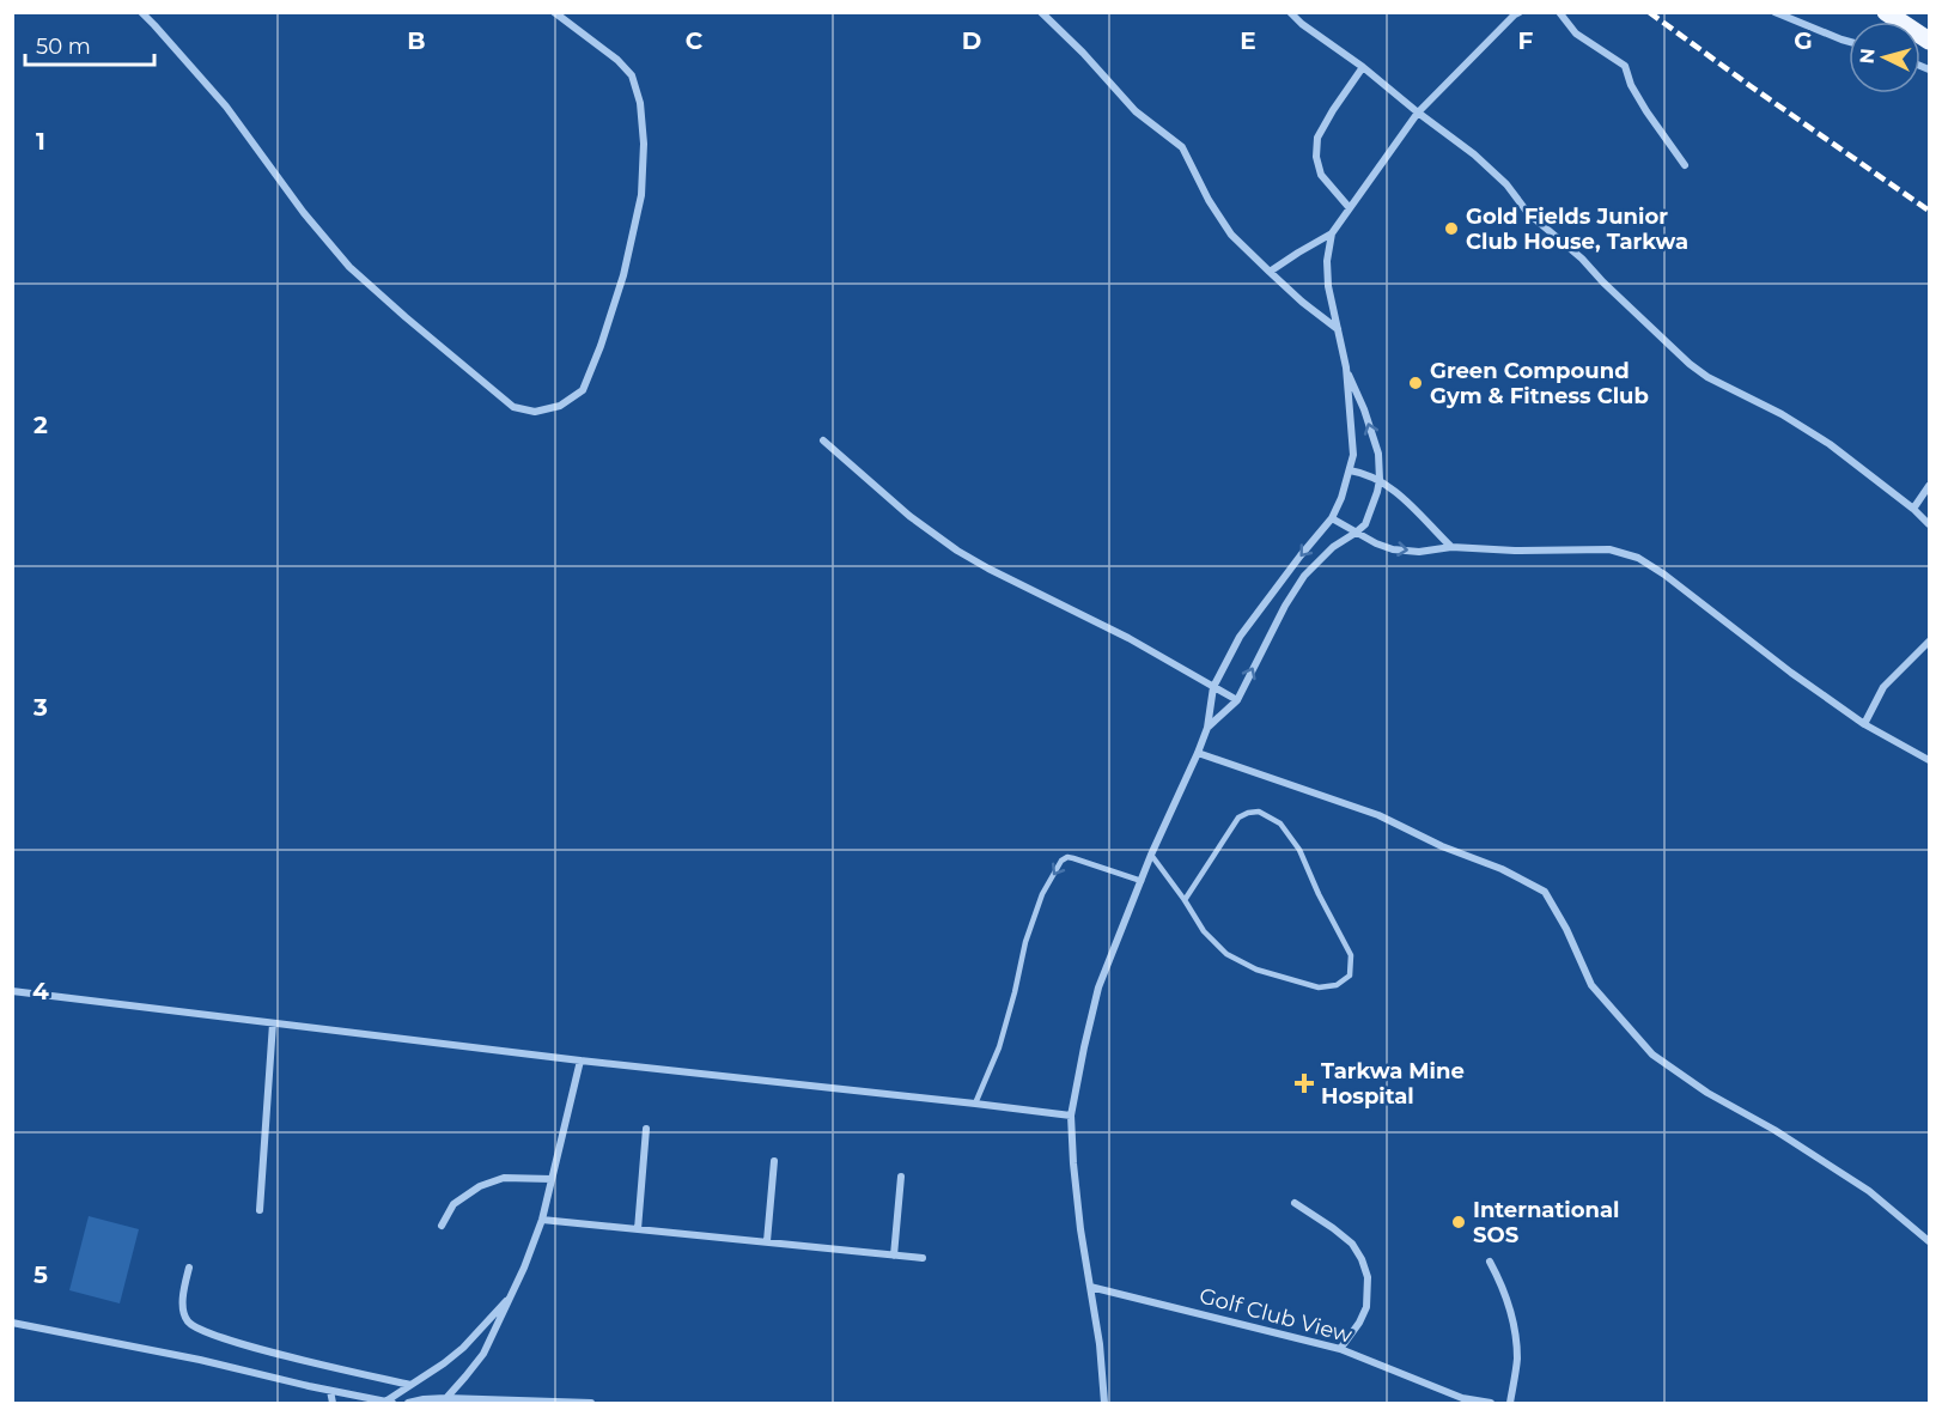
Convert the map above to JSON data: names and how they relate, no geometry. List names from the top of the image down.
{
  "streets": {
    "street": ["Golf Club View"]
  },
  "places": {
    "other": ["Gold Fields Junior Club House, Tarkwa", "Green Compound Gym & Fitness Club", "International SOS"],
    "health": ["Tarkwa Mine Hospital"]
  },
  "scale_bar": "50 m",
  "north": "left",
  "grid": {
    "columns": [
      "B",
      "C",
      "D",
      "E",
      "F",
      "G"
    ],
    "rows": [
      "1",
      "2",
      "3",
      "4",
      "5"
    ]
  }
}
